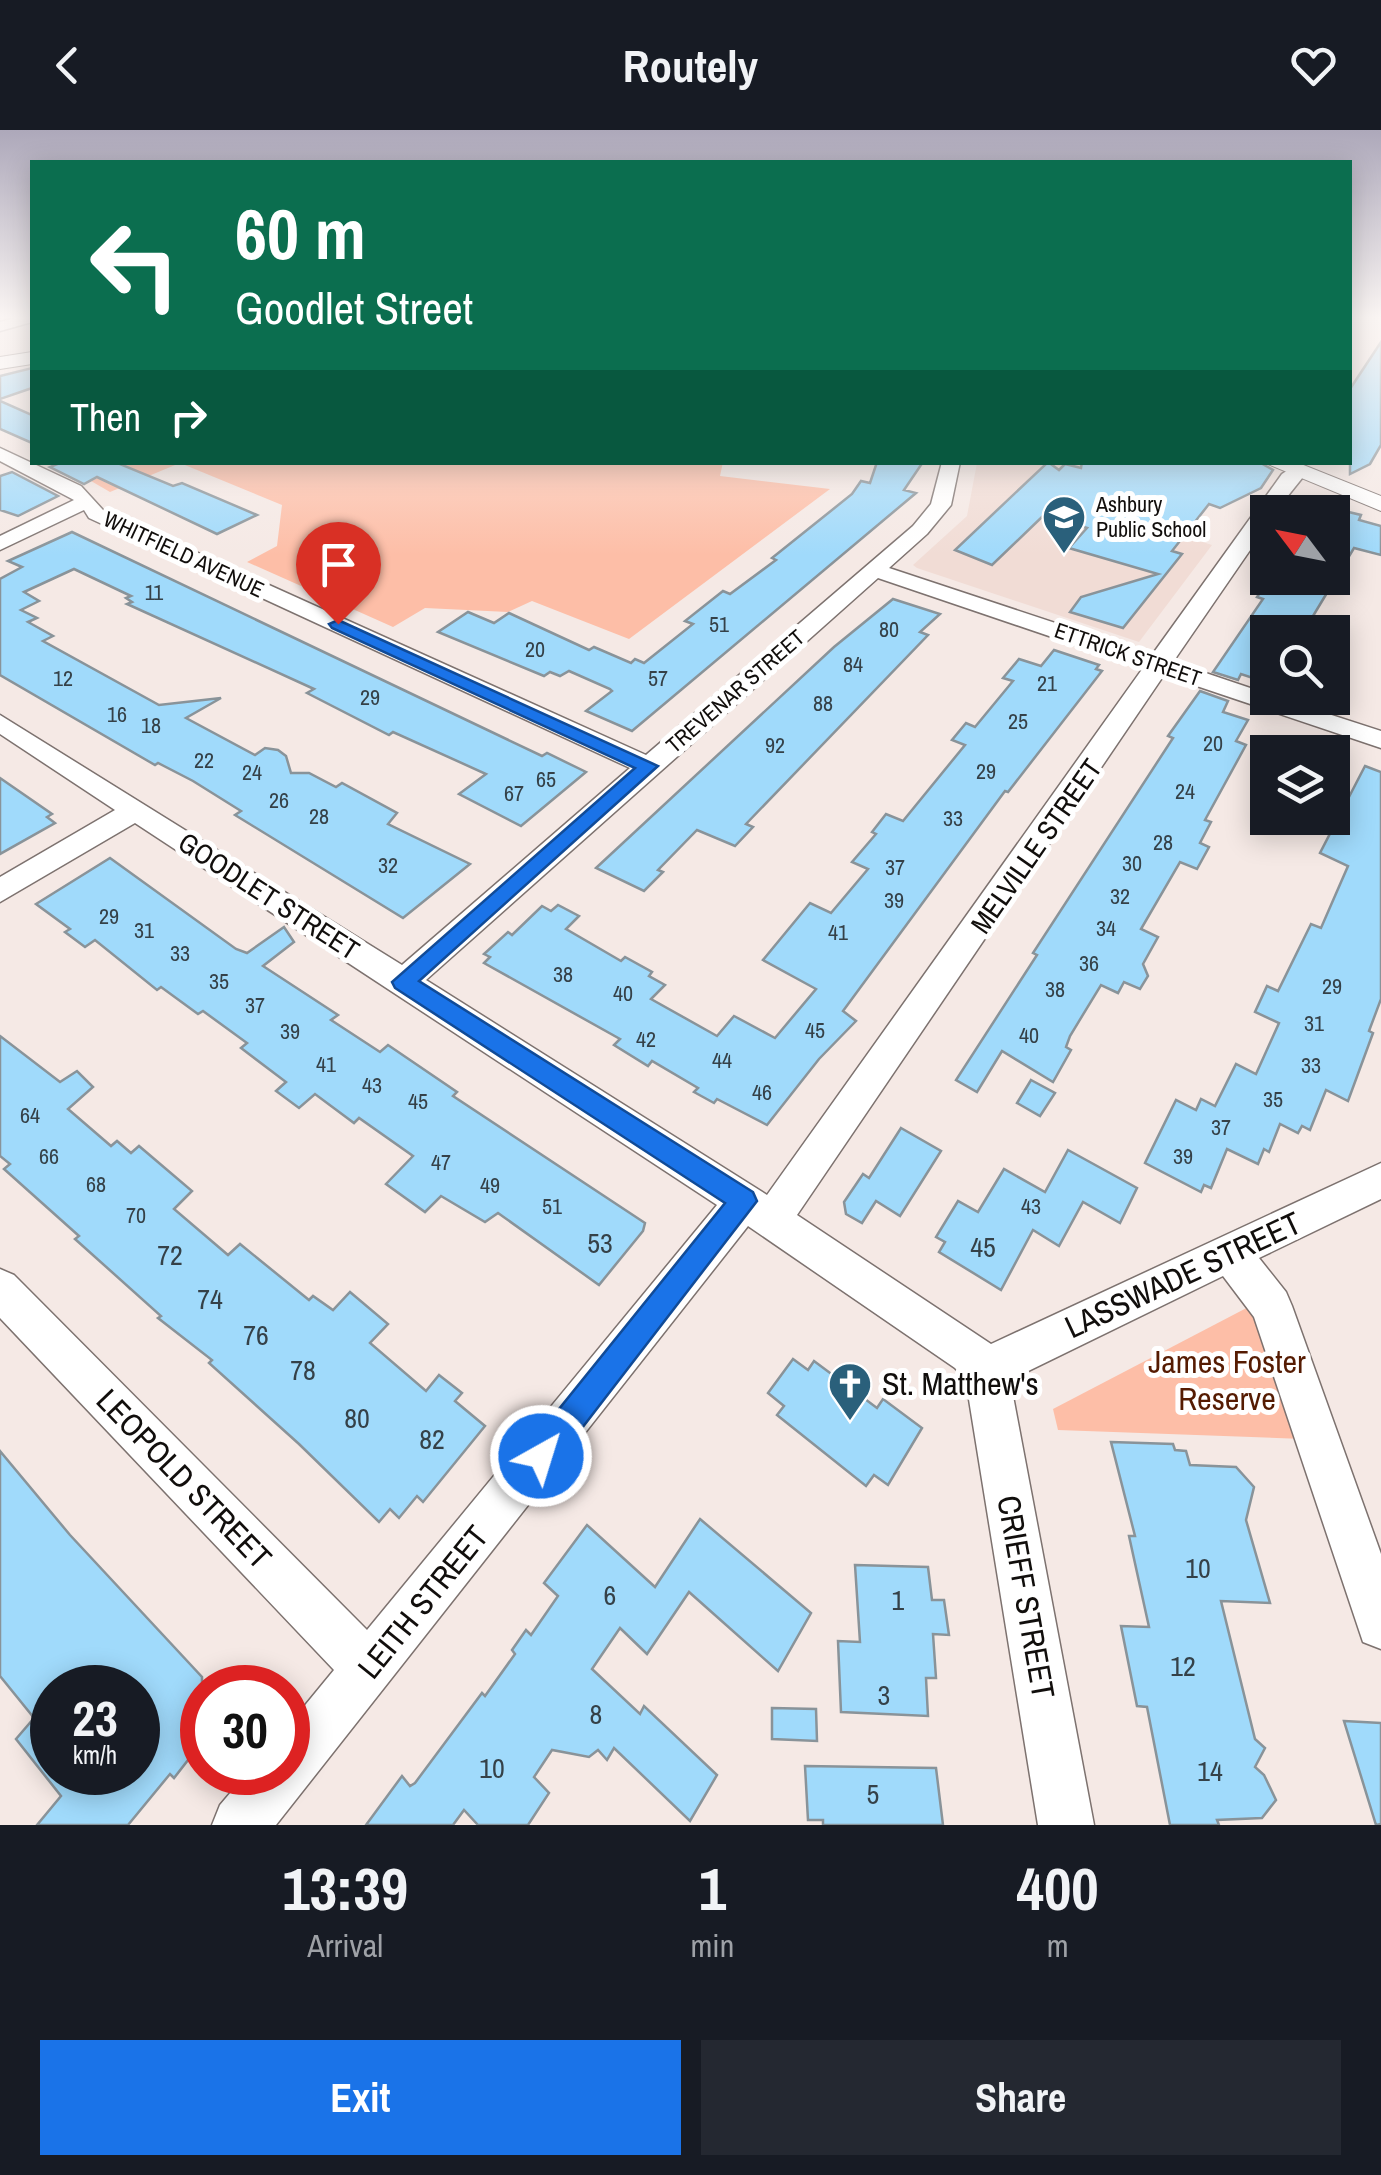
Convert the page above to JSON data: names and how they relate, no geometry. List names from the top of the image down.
{
  "streets": {
    "street": [
      "WHITFIELD AVENUE",
      "ETTRICK STREET",
      "TREVENAR STREET",
      "MELVILLE STREET",
      "GOODLET STREET",
      "LASSWADE STREET",
      "LEOPOLD STREET",
      "CRIEFF STREET",
      "LEITH STREET"
    ]
  },
  "crossings": [
    ["WHITFIELD AVENUE", "TREVENAR STREET"],
    ["ETTRICK STREET", "TREVENAR STREET"],
    ["ETTRICK STREET", "MELVILLE STREET"],
    ["TREVENAR STREET", "GOODLET STREET"],
    ["MELVILLE STREET", "GOODLET STREET"],
    ["MELVILLE STREET", "LEITH STREET"],
    ["GOODLET STREET", "LASSWADE STREET"],
    ["GOODLET STREET", "CRIEFF STREET"],
    ["GOODLET STREET", "LEITH STREET"],
    ["LASSWADE STREET", "CRIEFF STREET"],
    ["LEOPOLD STREET", "LEITH STREET"]
  ],
  "parks": ["James Foster Reserve"],
  "places": {
    "school or university": ["Ashbury Public School"],
    "church": ["St. Matthew's"]
  },
  "house_numbers": [
    "11",
    "51",
    "80",
    "20",
    "84",
    "12",
    "57",
    "21",
    "29",
    "88",
    "16",
    "25",
    "18",
    "20",
    "92",
    "22",
    "29",
    "24",
    "65",
    "24",
    "67",
    "26",
    "28",
    "33",
    "28",
    "30",
    "32",
    "37",
    "32",
    "39",
    "29",
    "34",
    "31",
    "41",
    "33",
    "36",
    "38",
    "35",
    "29",
    "38",
    "40",
    "37",
    "31",
    "45",
    "39",
    "40",
    "42",
    "44",
    "41",
    "33",
    "43",
    "46",
    "35",
    "45",
    "64",
    "37",
    "66",
    "39",
    "47",
    "68",
    "49",
    "51",
    "43",
    "70",
    "53",
    "45",
    "72",
    "74",
    "76",
    "78",
    "80",
    "82",
    "10",
    "6",
    "1",
    "12",
    "3",
    "8",
    "10",
    "14",
    "5"
  ],
  "north": "top left",
  "page": {
    "header": "Routely",
    "turn": ["60 m", "Goodlet Street"],
    "then": "Then",
    "speed": "23 km/h",
    "limit": "30",
    "eta": [
      "13:39",
      "Arrival",
      "1",
      "min",
      "400",
      "m"
    ],
    "buttons": ["Exit", "Share"]
  }
}
